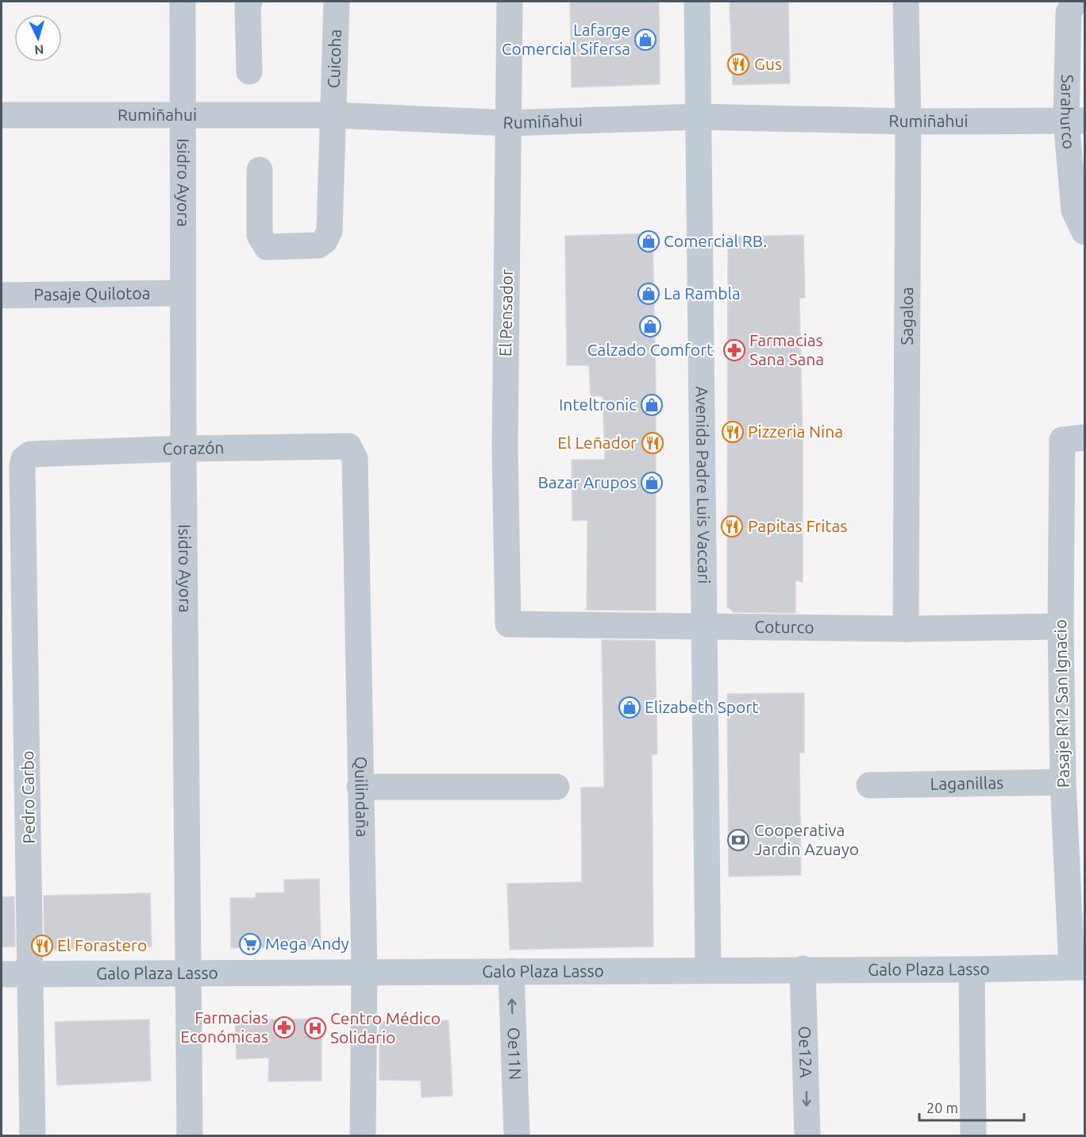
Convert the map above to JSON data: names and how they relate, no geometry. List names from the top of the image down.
{
  "streets": {
    "street": [
      "Cuicoha",
      "Sarahurco",
      "Rumiñahui",
      "Isidro Ayora",
      "Pasaje Quilotoa",
      "El Pensador",
      "Sagaloa",
      "Corazón",
      "Avenida Padre Luis Vaccari",
      "Coturco",
      "Pasaje R12 San Ignacio",
      "Laganillas",
      "Pedro Carbo",
      "Quilindaña",
      "Galo Plaza Lasso",
      "Oe12A",
      "Oe11N"
    ]
  },
  "crossings": [
    ["Cuicoha", "Rumiñahui"],
    ["Sarahurco", "Rumiñahui"],
    ["Rumiñahui", "Isidro Ayora"],
    ["Rumiñahui", "El Pensador"],
    ["Rumiñahui", "Sagaloa"],
    ["Rumiñahui", "Avenida Padre Luis Vaccari"],
    ["Isidro Ayora", "Pasaje Quilotoa"],
    ["Isidro Ayora", "Corazón"],
    ["Isidro Ayora", "Galo Plaza Lasso"],
    ["El Pensador", "Coturco"],
    ["Sagaloa", "Coturco"],
    ["Corazón", "Pedro Carbo"],
    ["Corazón", "Quilindaña"],
    ["Avenida Padre Luis Vaccari", "Coturco"],
    ["Avenida Padre Luis Vaccari", "Galo Plaza Lasso"],
    ["Coturco", "Pasaje R12 San Ignacio"],
    ["Pasaje R12 San Ignacio", "Laganillas"],
    ["Pasaje R12 San Ignacio", "Galo Plaza Lasso"],
    ["Pedro Carbo", "Galo Plaza Lasso"],
    ["Quilindaña", "Galo Plaza Lasso"],
    ["Galo Plaza Lasso", "Oe12A"],
    ["Galo Plaza Lasso", "Oe11N"]
  ],
  "one_way": ["Oe11N"],
  "places": {
    "shop": [
      "Lafarge Comercial Sifersa",
      "Comercial RB.",
      "La Rambla",
      "Calzado Comfort",
      "Inteltronic",
      "Bazar Arupos",
      "Elizabeth Sport"
    ],
    "restaurant": [
      "Gus",
      "Pizzeria Nina",
      "El Leñador",
      "Papitas Fritas",
      "El Forastero"
    ],
    "pharmacy": ["Farmacias Sana Sana", "Farmacias Económicas"],
    "bank": ["Cooperativa Jardin Azuayo"],
    "supermarket": ["Mega Andy"],
    "hospital": ["Centro Médico Solidario"]
  },
  "scale_bar": "20 m",
  "north": "bottom"
}
